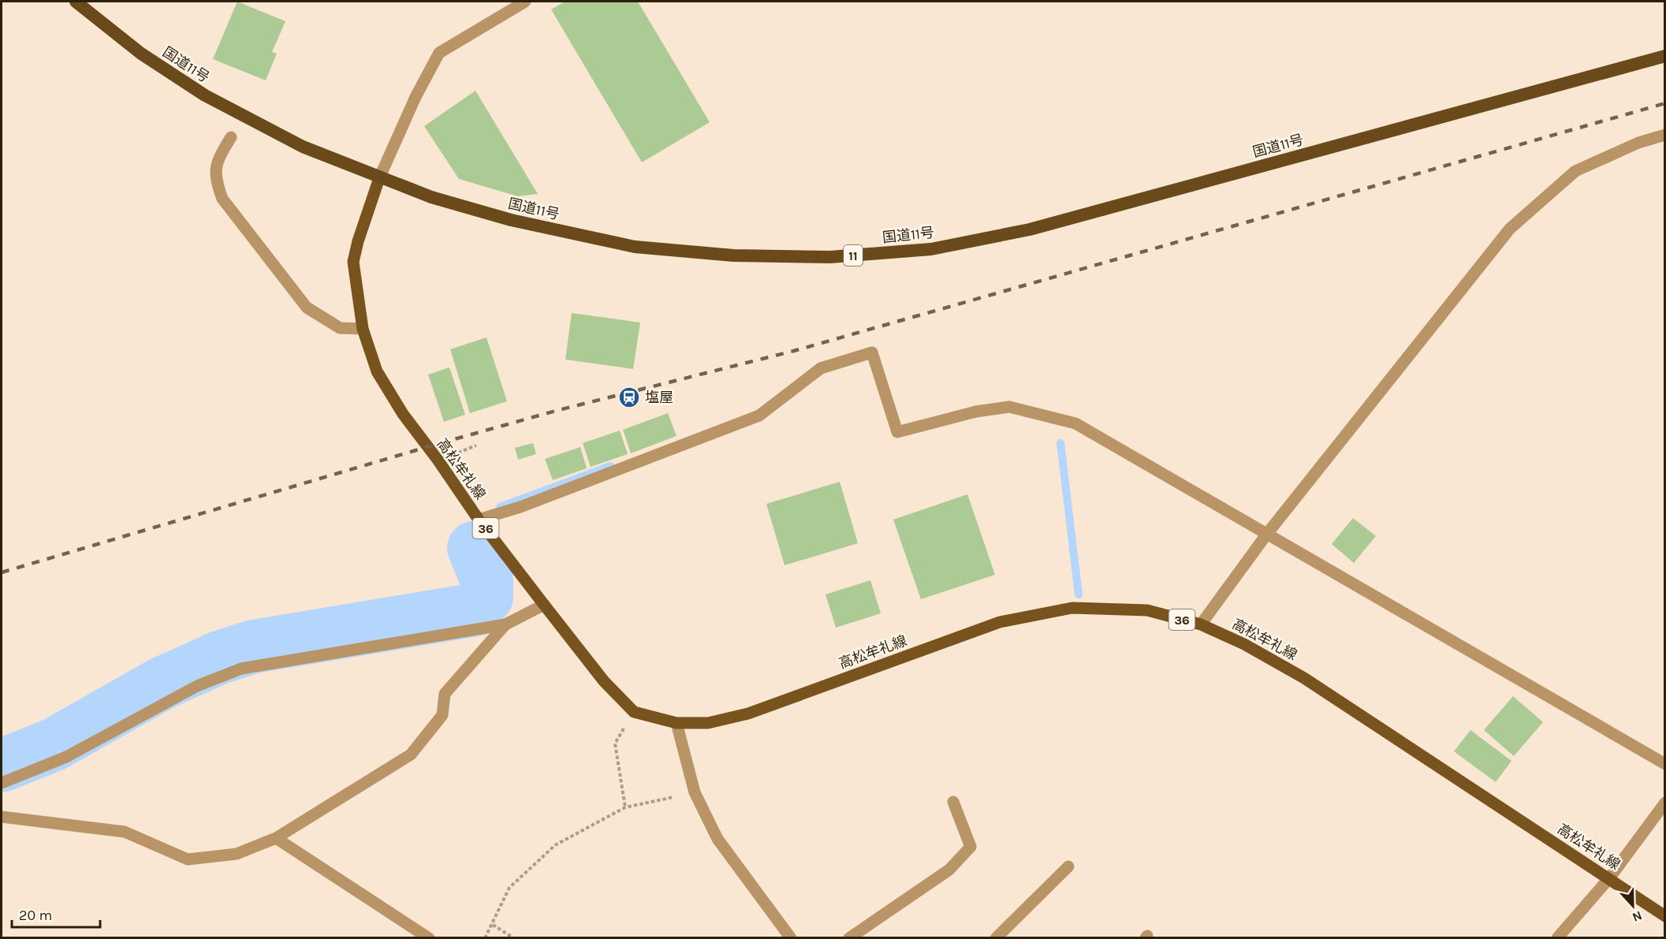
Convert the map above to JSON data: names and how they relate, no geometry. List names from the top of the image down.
{
  "streets": {
    "highway": ["国道11号", "11"],
    "main road": ["高松牟礼線", "36"]
  },
  "crossings": [
    ["国道11号", "高松牟礼線"]
  ],
  "places": {
    "station": ["塩屋"]
  },
  "scale_bar": "20 m",
  "north": "bottom"
}
